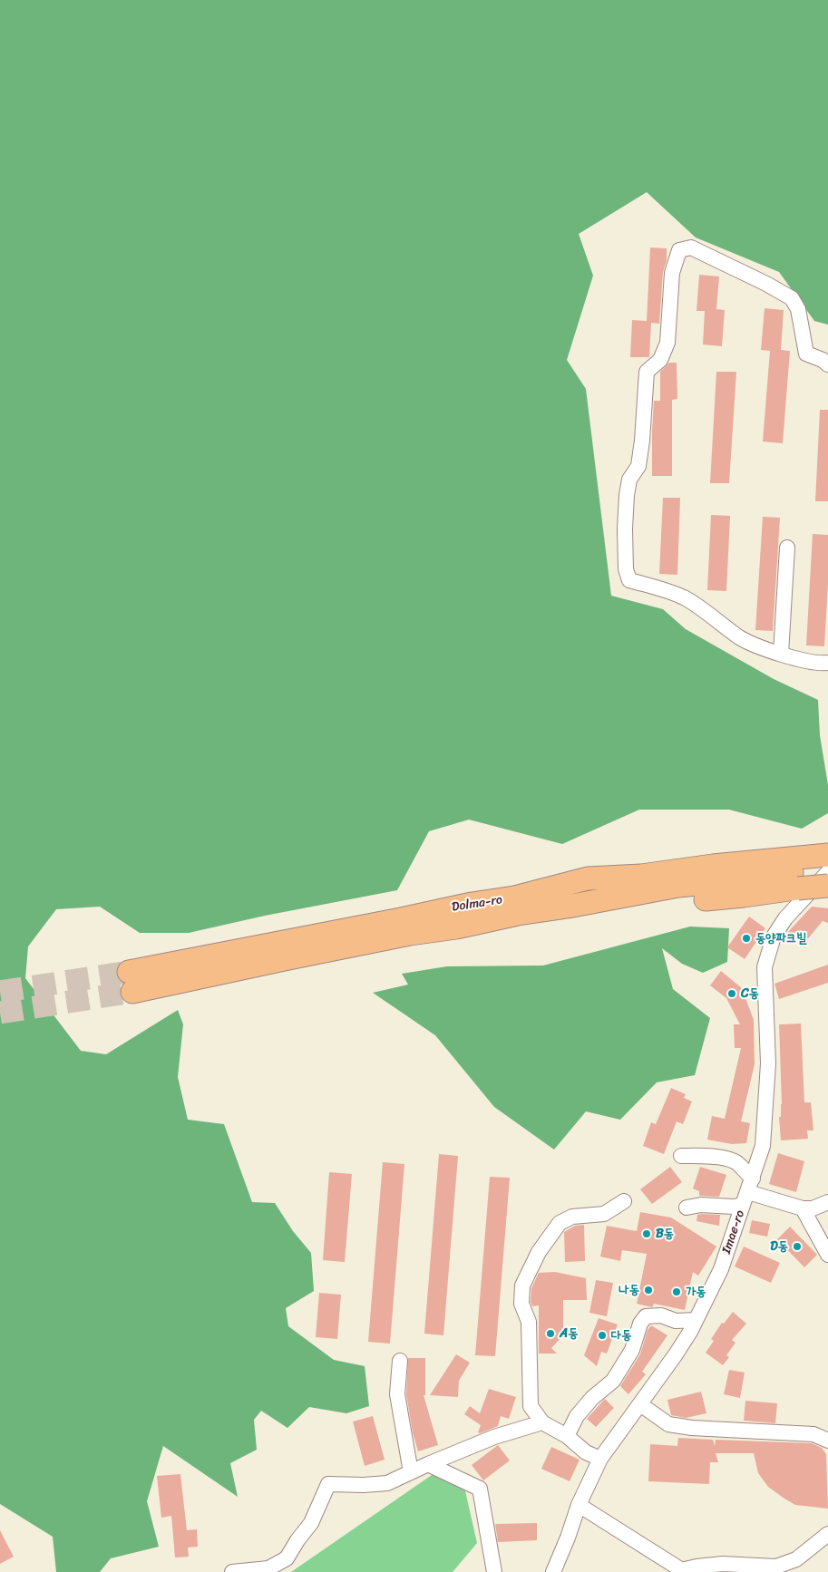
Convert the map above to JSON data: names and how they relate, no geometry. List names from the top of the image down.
{
  "streets": {
    "main road": ["Dolma-ro"],
    "street": ["Imae-ro"]
  },
  "crossings": [
    ["Dolma-ro", "Imae-ro"]
  ],
  "places": [
    "동양파크빌",
    "C동",
    "B동",
    "D동",
    "나동",
    "가동",
    "A동",
    "다동"
  ]
}
